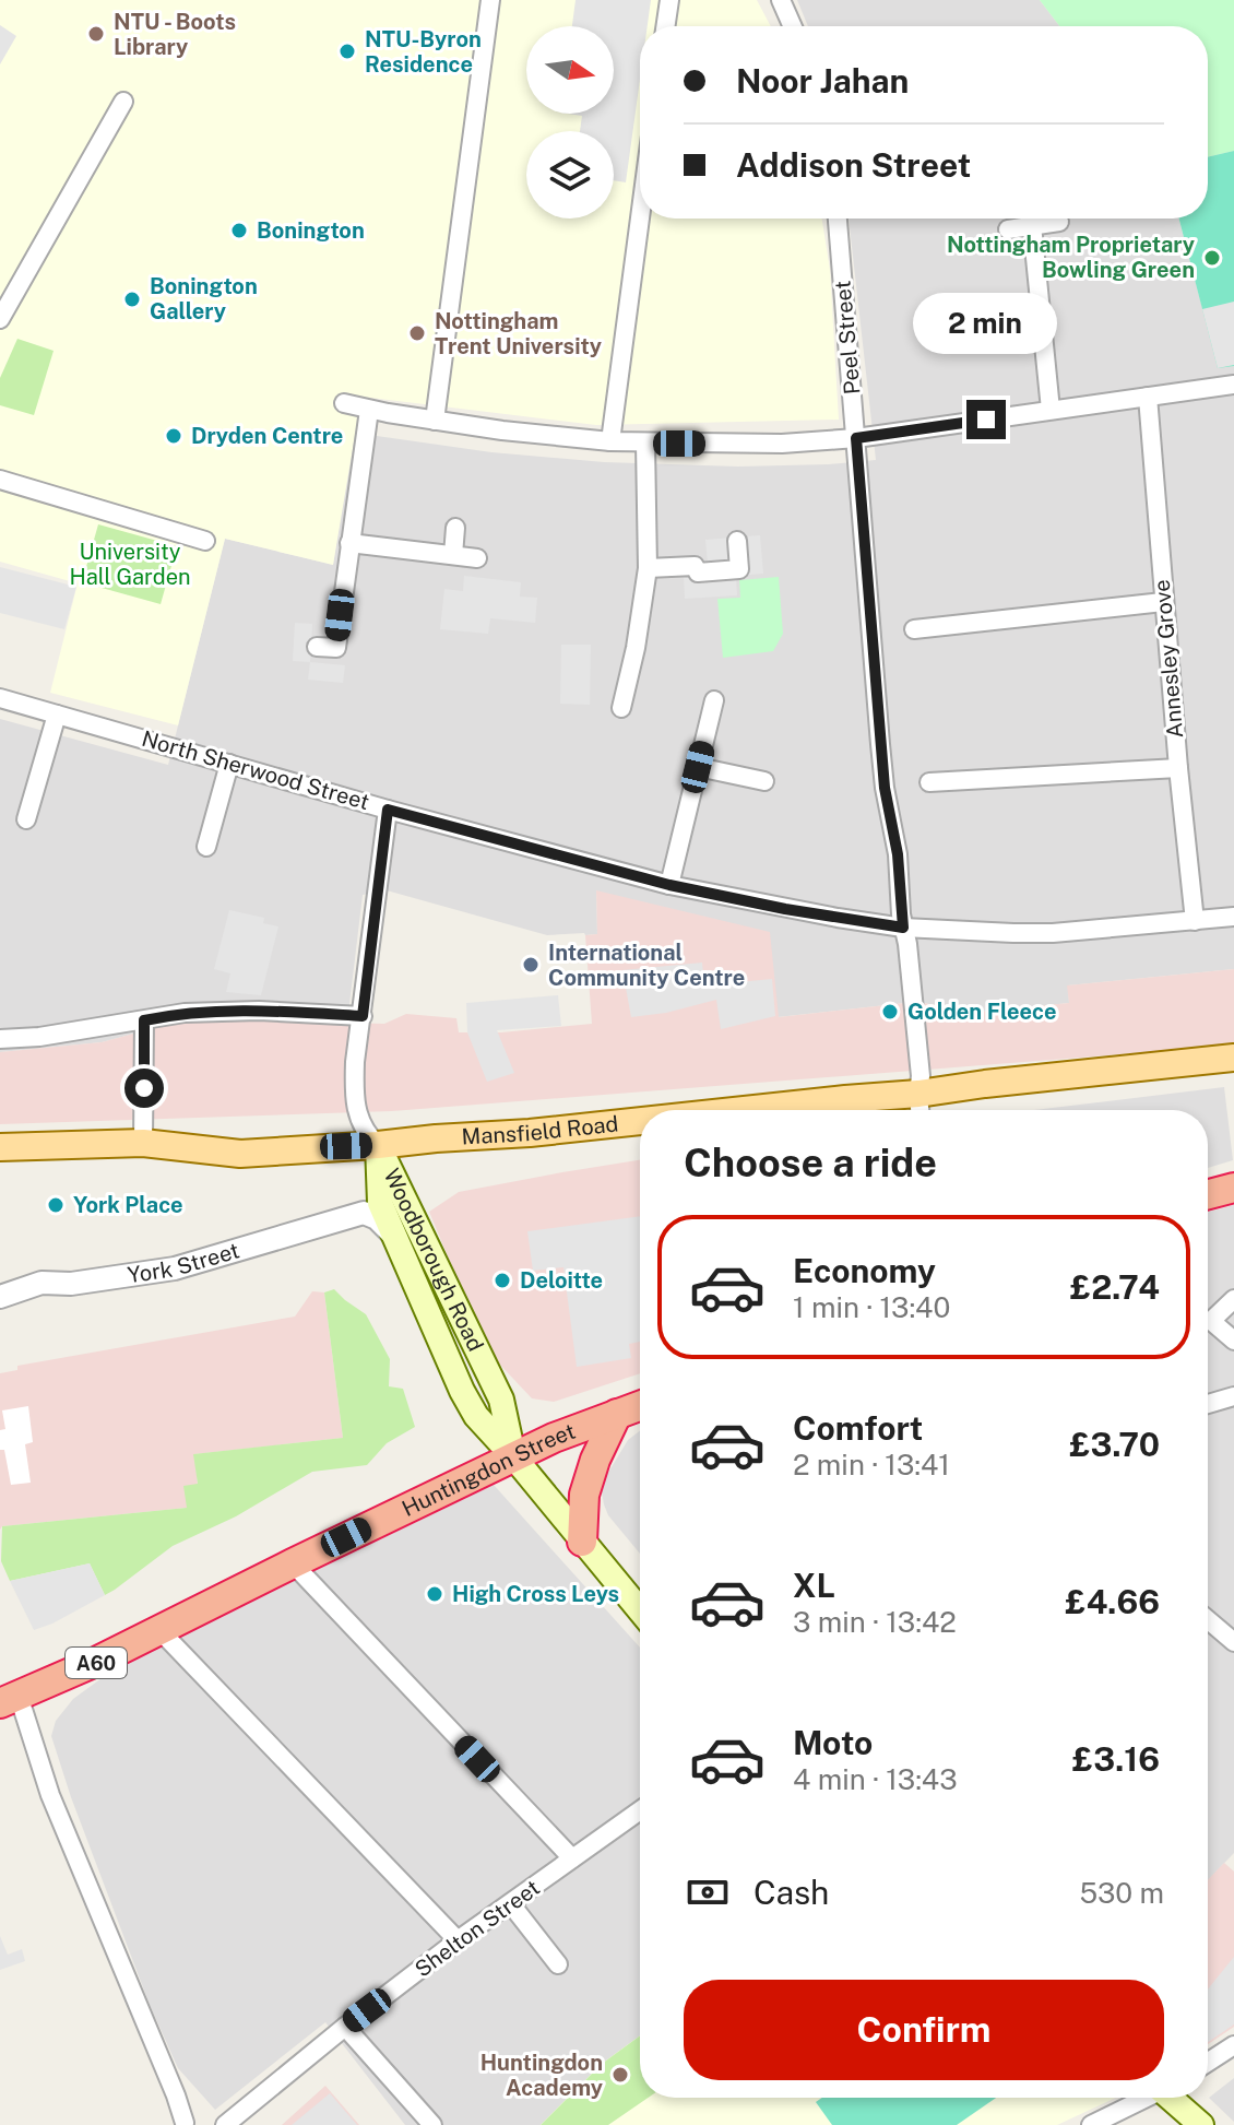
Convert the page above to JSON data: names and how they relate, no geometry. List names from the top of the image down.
{
  "streets": {
    "highway": ["Huntingdon Street", "A60"],
    "main road": ["Mansfield Road", "Woodborough Road"],
    "street": [
      "Peel Street",
      "Annesley Grove",
      "North Sherwood Street",
      "York Street",
      "Shelton Street"
    ]
  },
  "crossings": [
    ["Peel Street", "North Sherwood Street"],
    ["Peel Street", "Mansfield Road"],
    ["Annesley Grove", "North Sherwood Street"],
    ["Mansfield Road", "Woodborough Road"],
    ["Woodborough Road", "Huntingdon Street"]
  ],
  "parks": ["University Hall Garden"],
  "places": [
    "NTU - Boots Library",
    "NTU-Byron Residence",
    "Bonington",
    "Nottingham Proprietary Bowling Green",
    "Bonington Gallery",
    "Nottingham Trent University",
    "Dryden Centre",
    "International Community Centre",
    "Golden Fleece",
    "York Place",
    "Deloitte",
    "High Cross Leys",
    "Huntingdon Academy"
  ],
  "north": "right",
  "page": {
    "banner": ["Noor Jahan", "Addison Street"],
    "bubble": "2 min",
    "heading": "Choose a ride",
    "list": [
      {
        "name": "Economy",
        "note": "1 min · 13:40",
        "value": "£2.74"
      },
      {
        "name": "Comfort",
        "note": "2 min · 13:41",
        "value": "£3.70"
      },
      {
        "name": "XL",
        "note": "3 min · 13:42",
        "value": "£4.66"
      },
      {
        "name": "Moto",
        "note": "4 min · 13:43",
        "value": "£3.16"
      }
    ],
    "pay": ["Cash", "530 m"],
    "buttons": "Confirm"
  }
}
